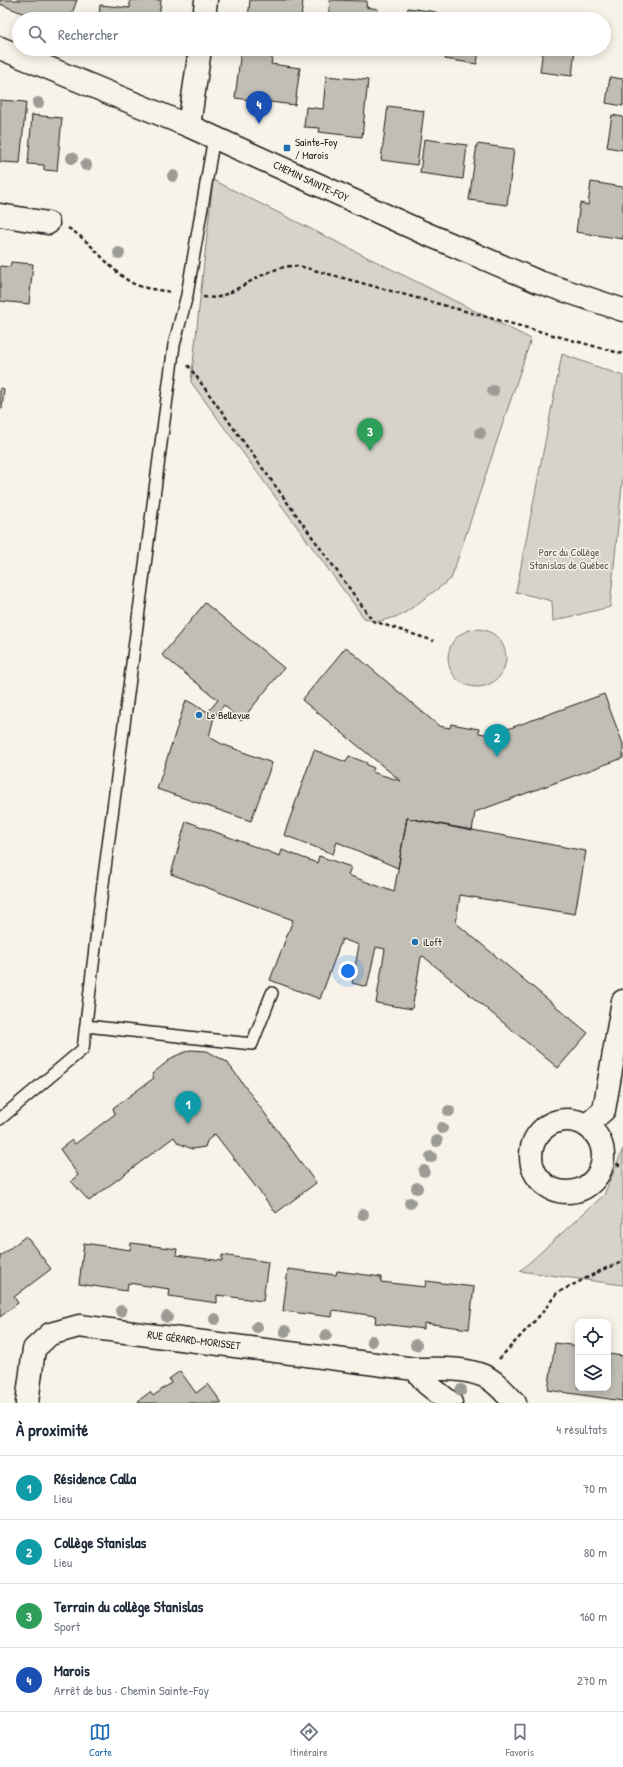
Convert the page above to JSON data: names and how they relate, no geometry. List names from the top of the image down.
{
  "streets": {
    "street": ["CHEMIN SAINTE-FOY", "RUE GÉRARD-MORISSET"]
  },
  "parks": ["Parc du Collège Stanislas de Québec"],
  "places": {
    "transit": ["Sainte-Foy / Marois"],
    "other": ["Le Bellevue", "iLoft"]
  },
  "page": {
    "search": "Rechercher",
    "pins": [
      "4",
      "3",
      "2",
      "1"
    ],
    "heading": ["À proximité", "4 résultats"],
    "list": [
      {
        "mark": "1",
        "name": "Résidence Calla",
        "note": "Lieu",
        "value": "70 m"
      },
      {
        "mark": "2",
        "name": "Collège Stanislas",
        "note": "Lieu",
        "value": "80 m"
      },
      {
        "mark": "3",
        "name": "Terrain du collège Stanislas",
        "note": "Sport",
        "value": "160 m"
      },
      {
        "mark": "4",
        "name": "Marois",
        "note": "Arrêt de bus · Chemin Sainte-Foy",
        "value": "270 m"
      }
    ],
    "nav": ["Carte", "Itinéraire", "Favoris"]
  }
}
